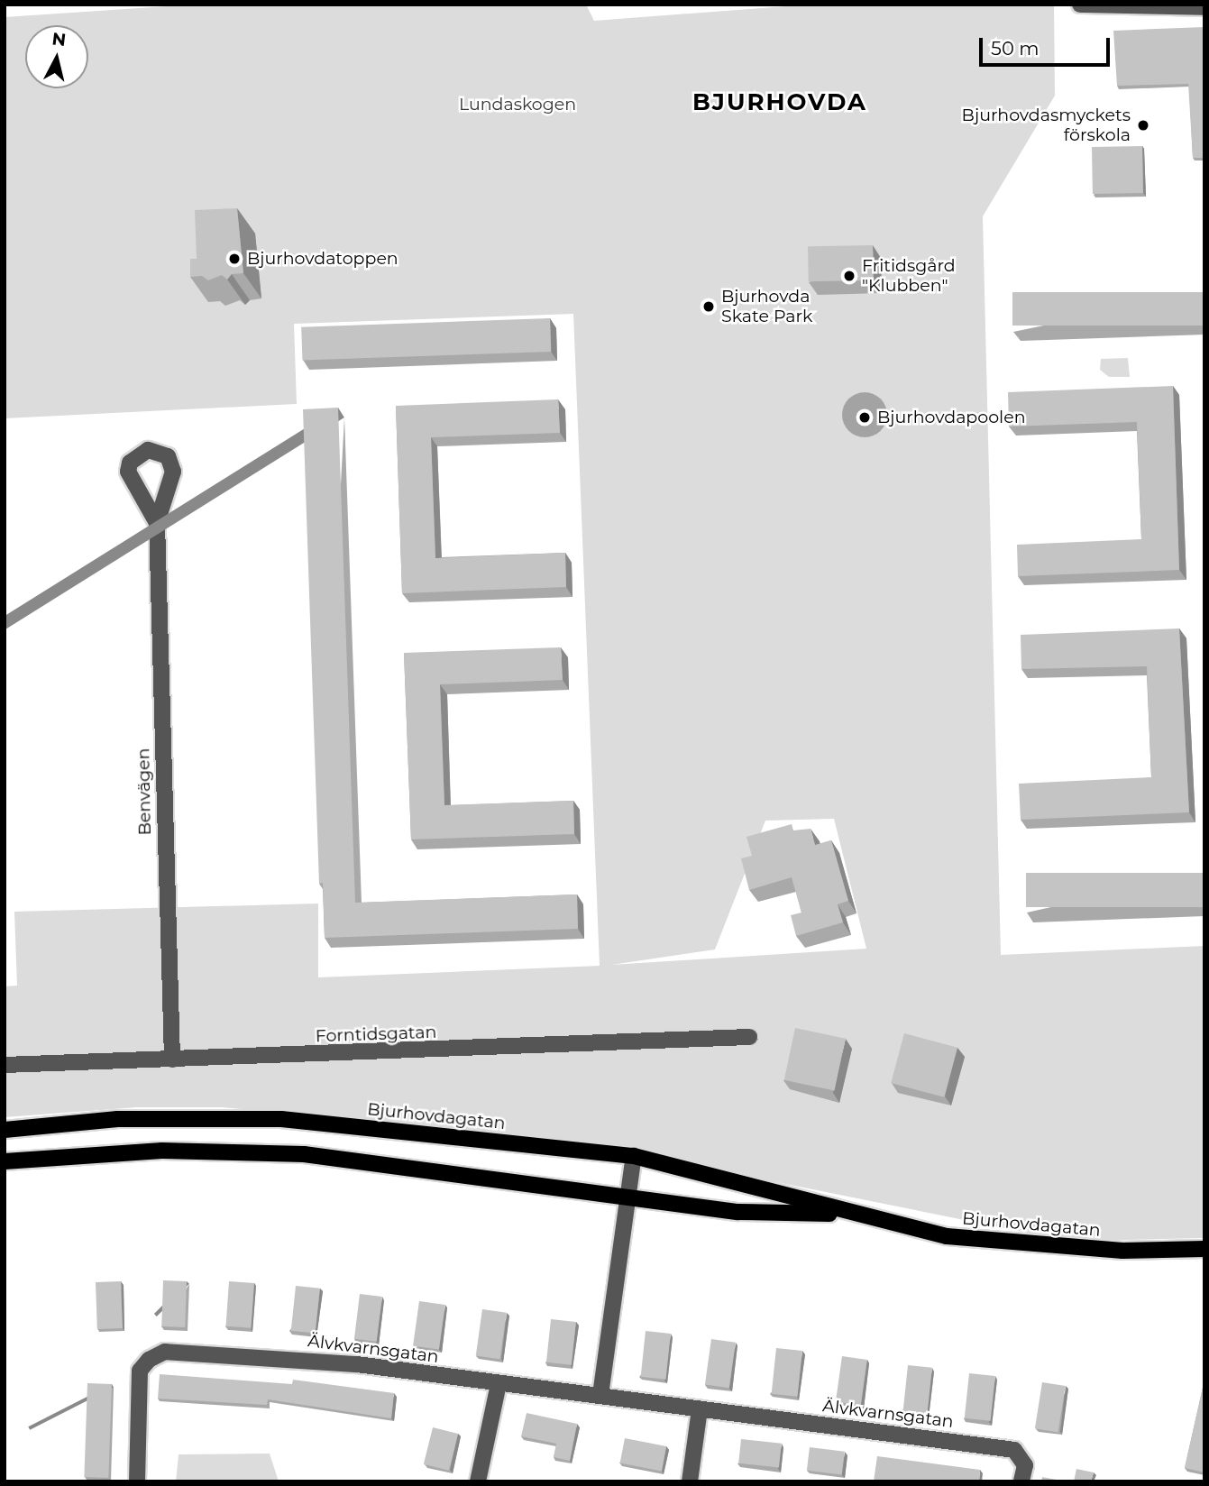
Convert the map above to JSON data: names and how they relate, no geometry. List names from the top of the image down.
{
  "streets": {
    "main road": ["Bjurhovdagatan"],
    "street": ["Benvägen", "Forntidsgatan", "Älvkvarnsgatan"]
  },
  "crossings": [
    ["Benvägen", "Forntidsgatan"]
  ],
  "districts": ["BJURHOVDA"],
  "parks": ["Lundaskogen"],
  "places": [
    "Bjurhovdasmyckets förskola",
    "Bjurhovdatoppen",
    "Fritidsgård \"Klubben\"",
    "Bjurhovda Skate Park",
    "Bjurhovdapoolen"
  ],
  "scale_bar": "50 m",
  "north": "top"
}
